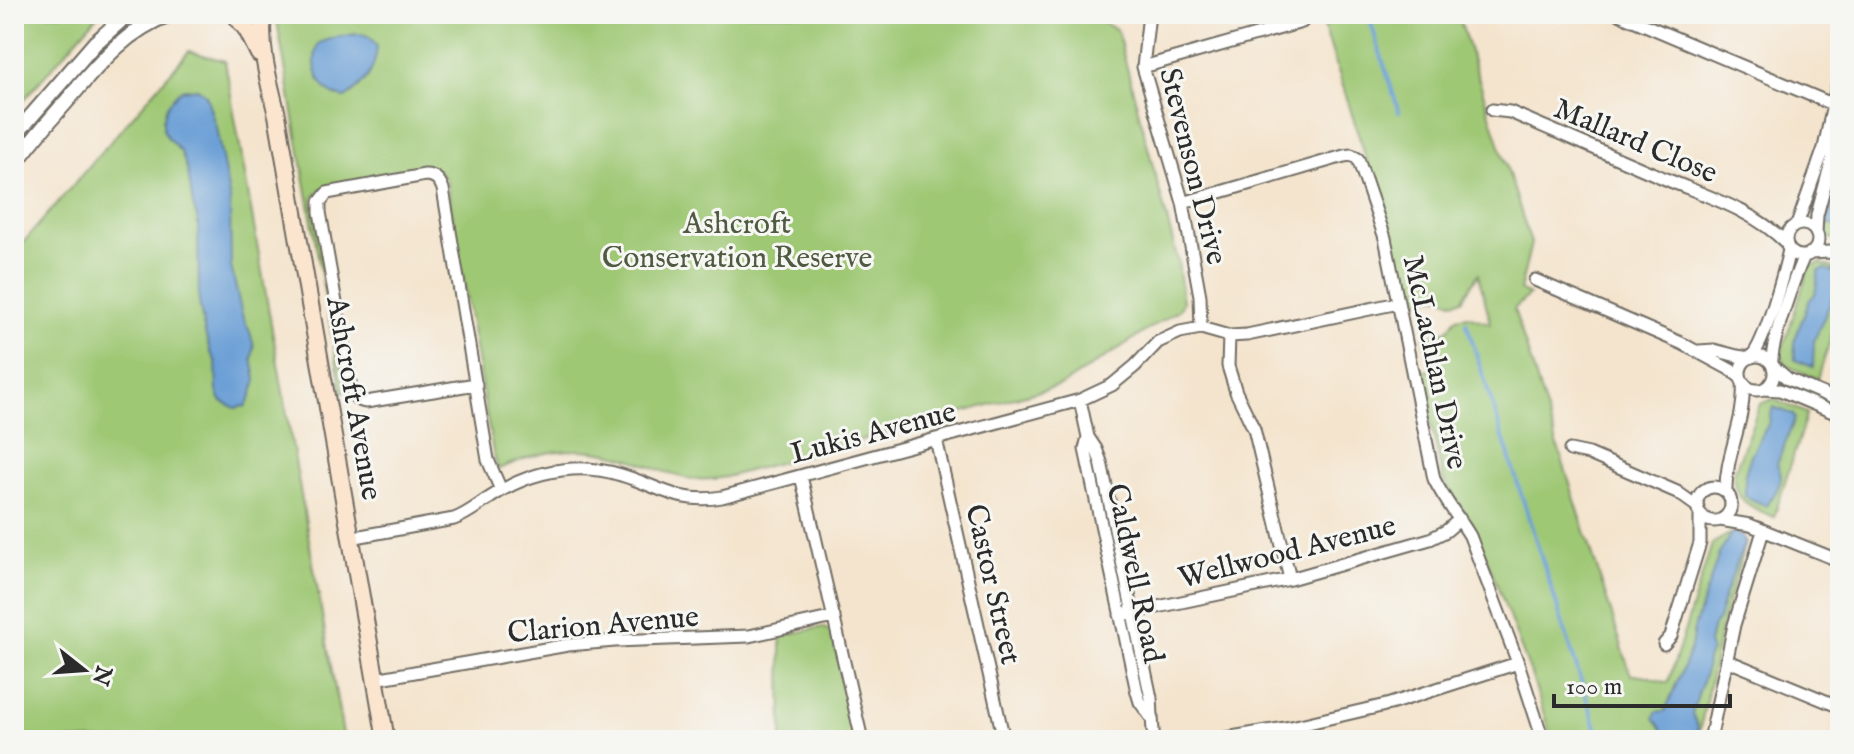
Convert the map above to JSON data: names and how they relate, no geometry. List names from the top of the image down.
{
  "streets": {
    "main road": ["Ashcroft Avenue"],
    "street": [
      "Mallard Close",
      "Stevenson Drive",
      "McLachlan Drive",
      "Lukis Avenue",
      "Wellwood Avenue",
      "Caldwell Road",
      "Castor Street",
      "Clarion Avenue"
    ]
  },
  "crossings": [
    ["Stevenson Drive", "McLachlan Drive"],
    ["Stevenson Drive", "Lukis Avenue"],
    ["McLachlan Drive", "Wellwood Avenue"],
    ["Ashcroft Avenue", "Lukis Avenue"],
    ["Ashcroft Avenue", "Clarion Avenue"],
    ["Lukis Avenue", "Caldwell Road"],
    ["Lukis Avenue", "Castor Street"],
    ["Wellwood Avenue", "Caldwell Road"]
  ],
  "parks": ["Ashcroft Conservation Reserve"],
  "scale_bar": "100 m",
  "north": "right"
}
